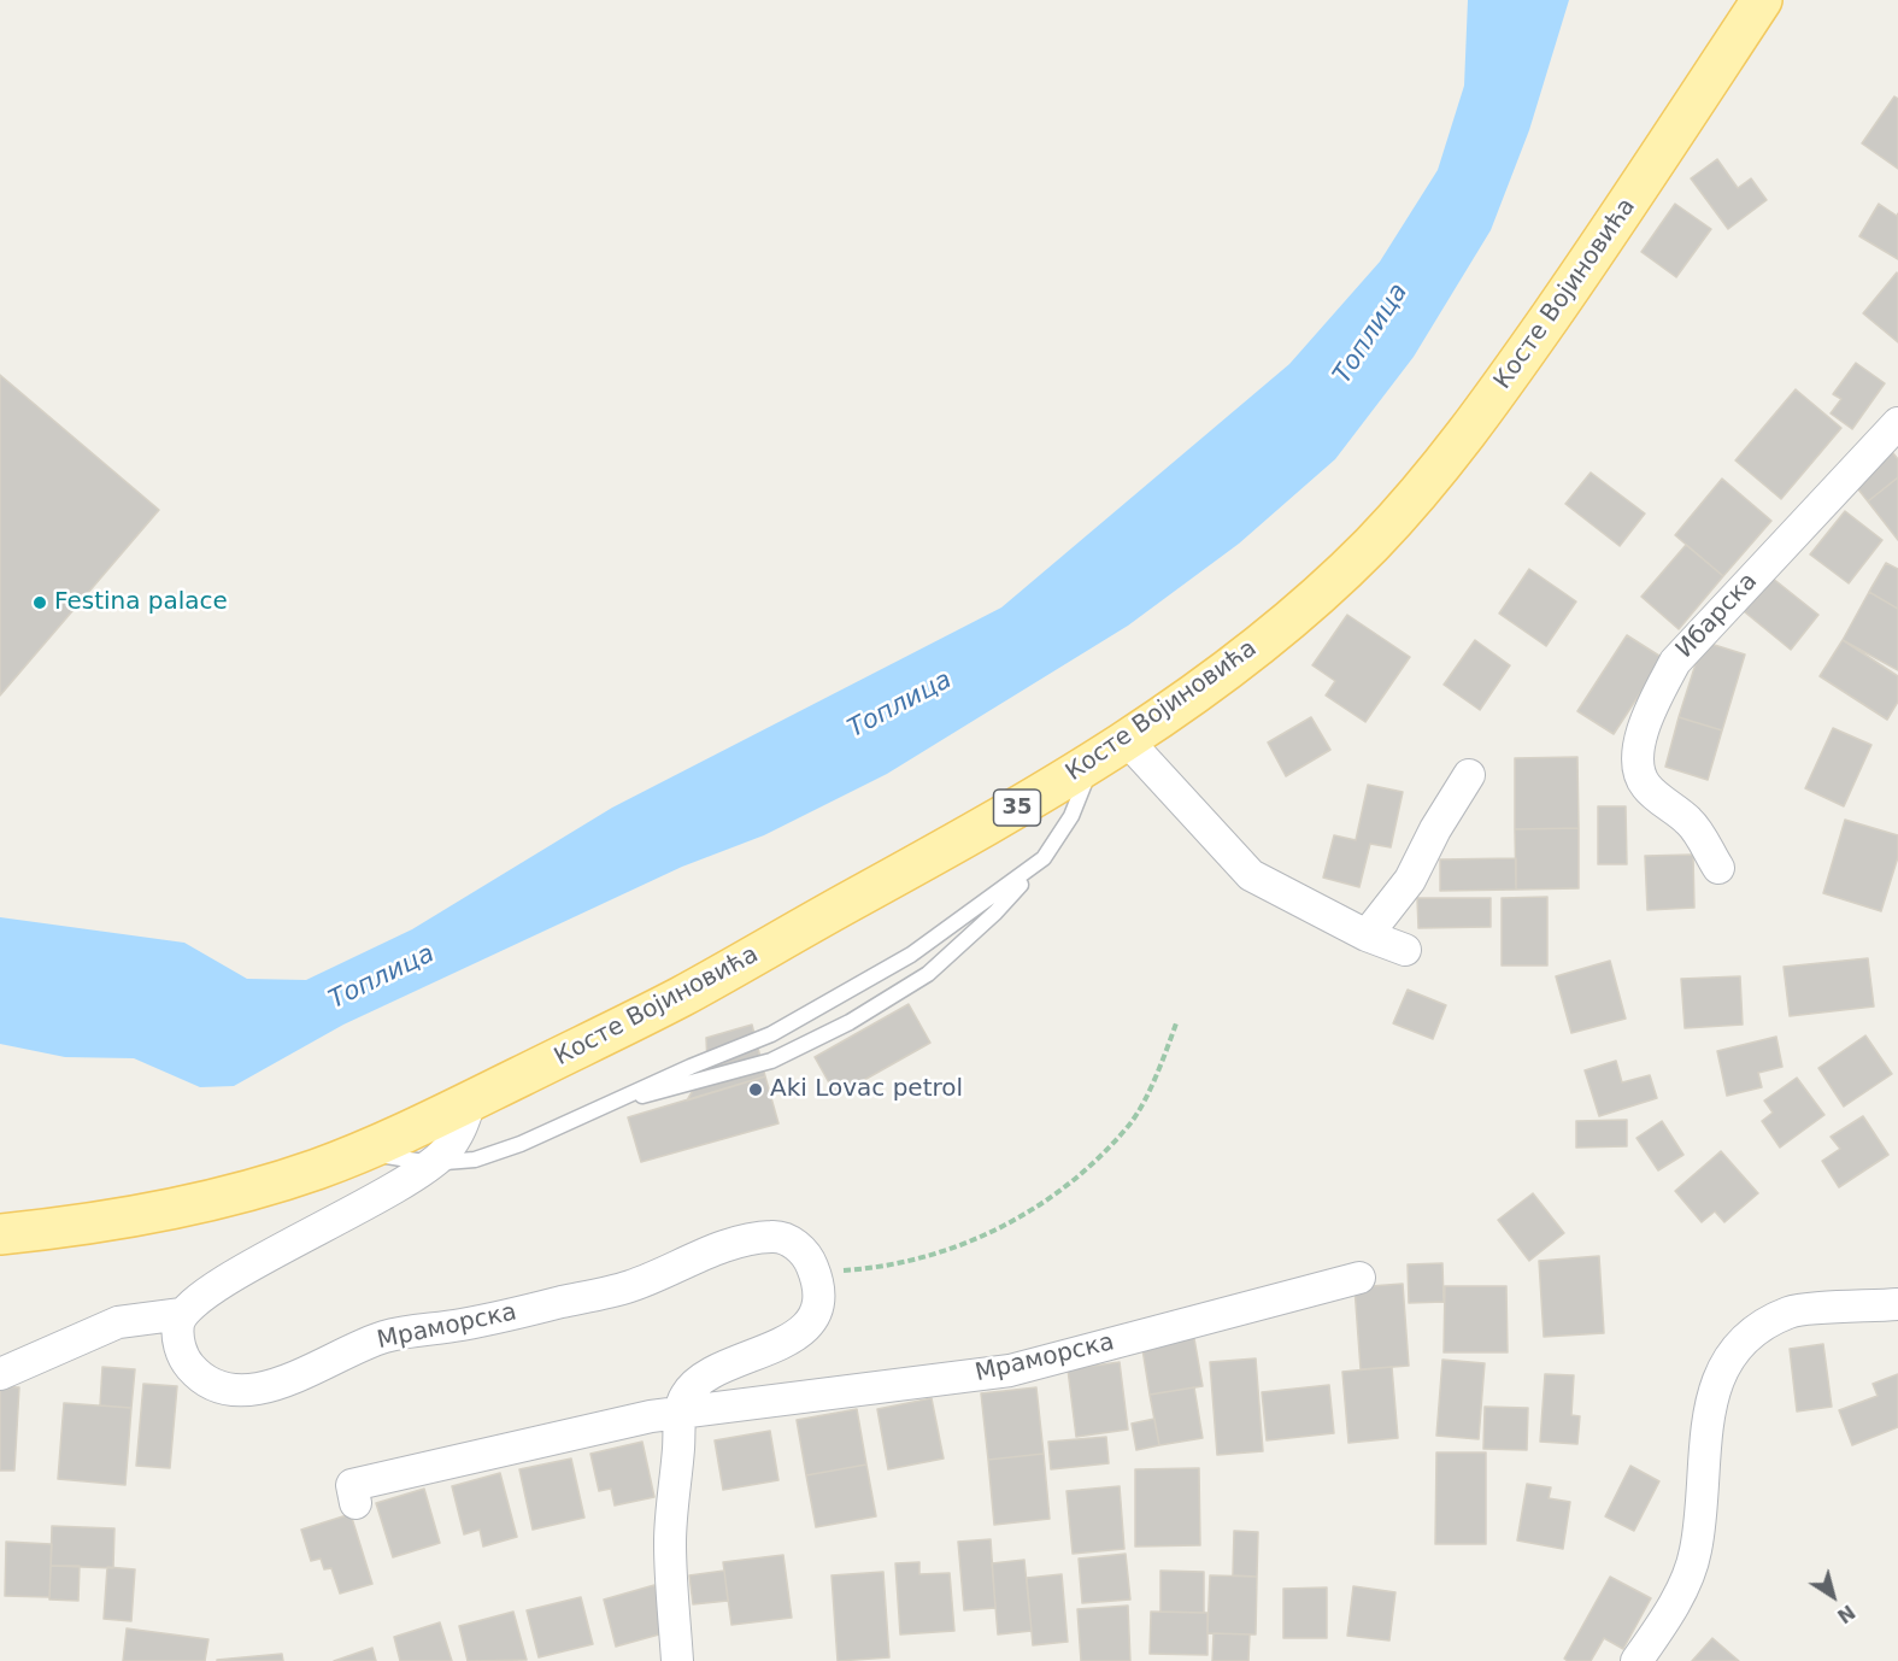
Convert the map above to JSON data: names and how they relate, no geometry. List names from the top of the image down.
{
  "streets": {
    "main road": ["Косте Војиновића", "35"],
    "street": ["Ибарска", "Мраморска"]
  },
  "water": ["Топлица"],
  "places": ["Festina palace", "Aki Lovac petrol"],
  "north": "bottom right"
}
